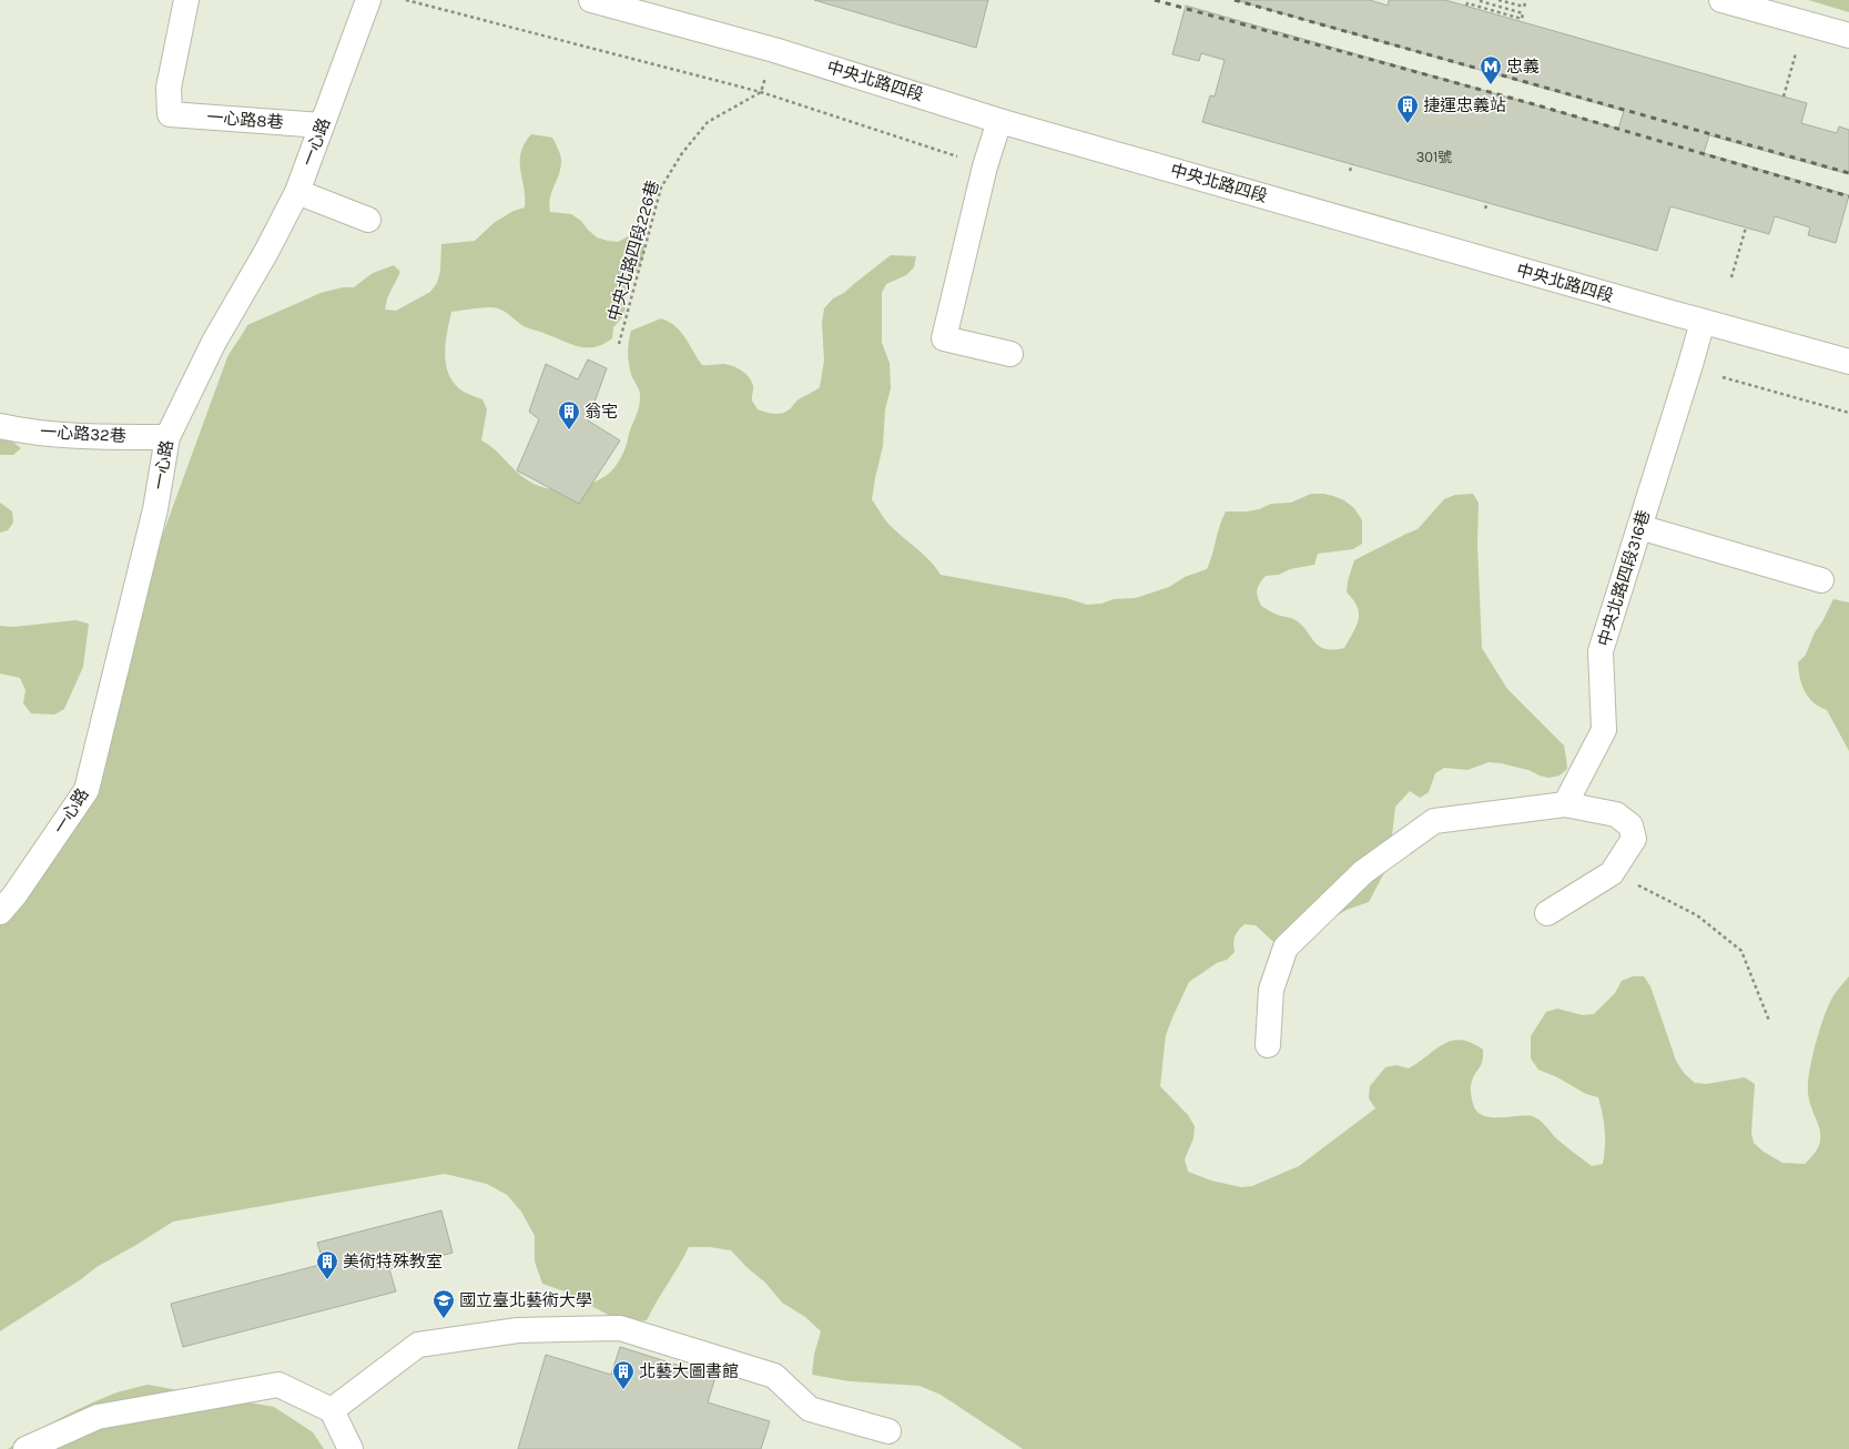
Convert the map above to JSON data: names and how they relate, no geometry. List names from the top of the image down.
{
  "streets": {
    "street": [
      "中央北路四段",
      "一心路8巷",
      "一心路",
      "一心路32巷",
      "中央北路四段316巷"
    ],
    "path": ["中央北路四段226巷"]
  },
  "crossings": [
    ["中央北路四段", "中央北路四段316巷"],
    ["一心路8巷", "一心路"],
    ["一心路", "一心路32巷"]
  ],
  "places": {
    "metro station": ["忠義"],
    "building": [
      "捷運忠義站",
      "翁宅",
      "美術特殊教室",
      "北藝大圖書館"
    ],
    "school or university": ["國立臺北藝術大學"]
  },
  "house_numbers": ["301號"]
}
